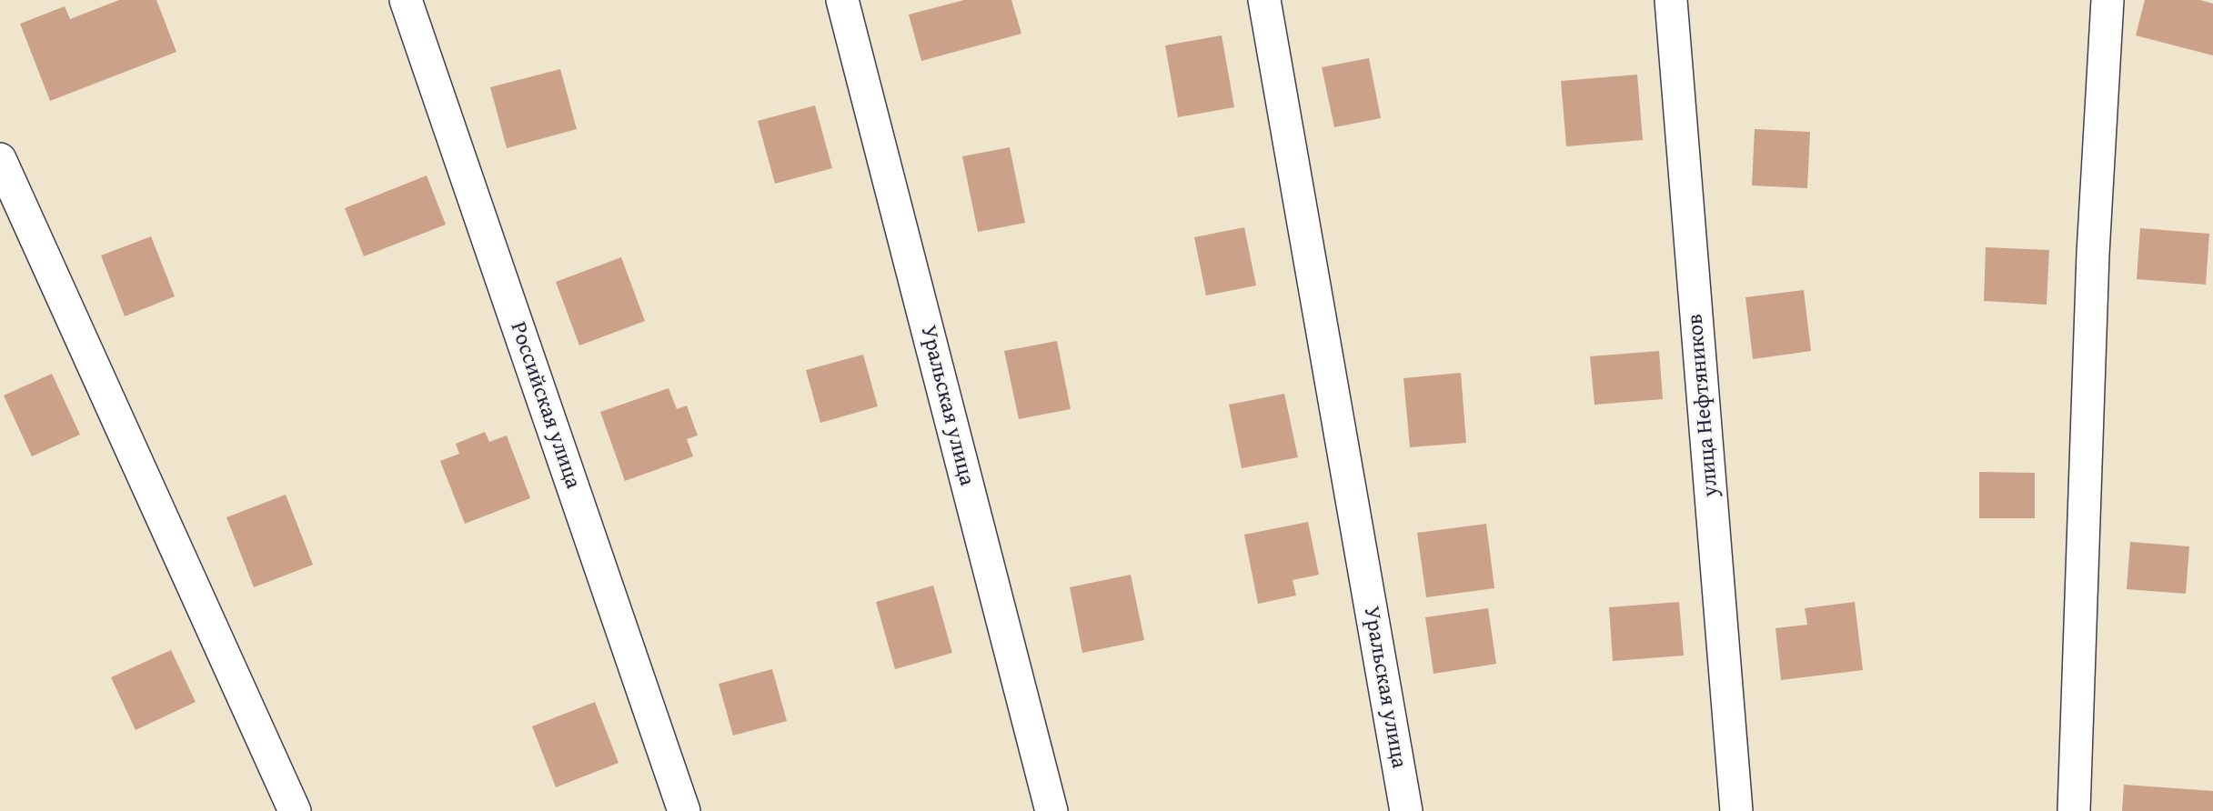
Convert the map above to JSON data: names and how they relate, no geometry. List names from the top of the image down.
{
  "streets": {
    "street": ["Российская улица", "Уральская улица", "улица Нефтяников"]
  }
}
